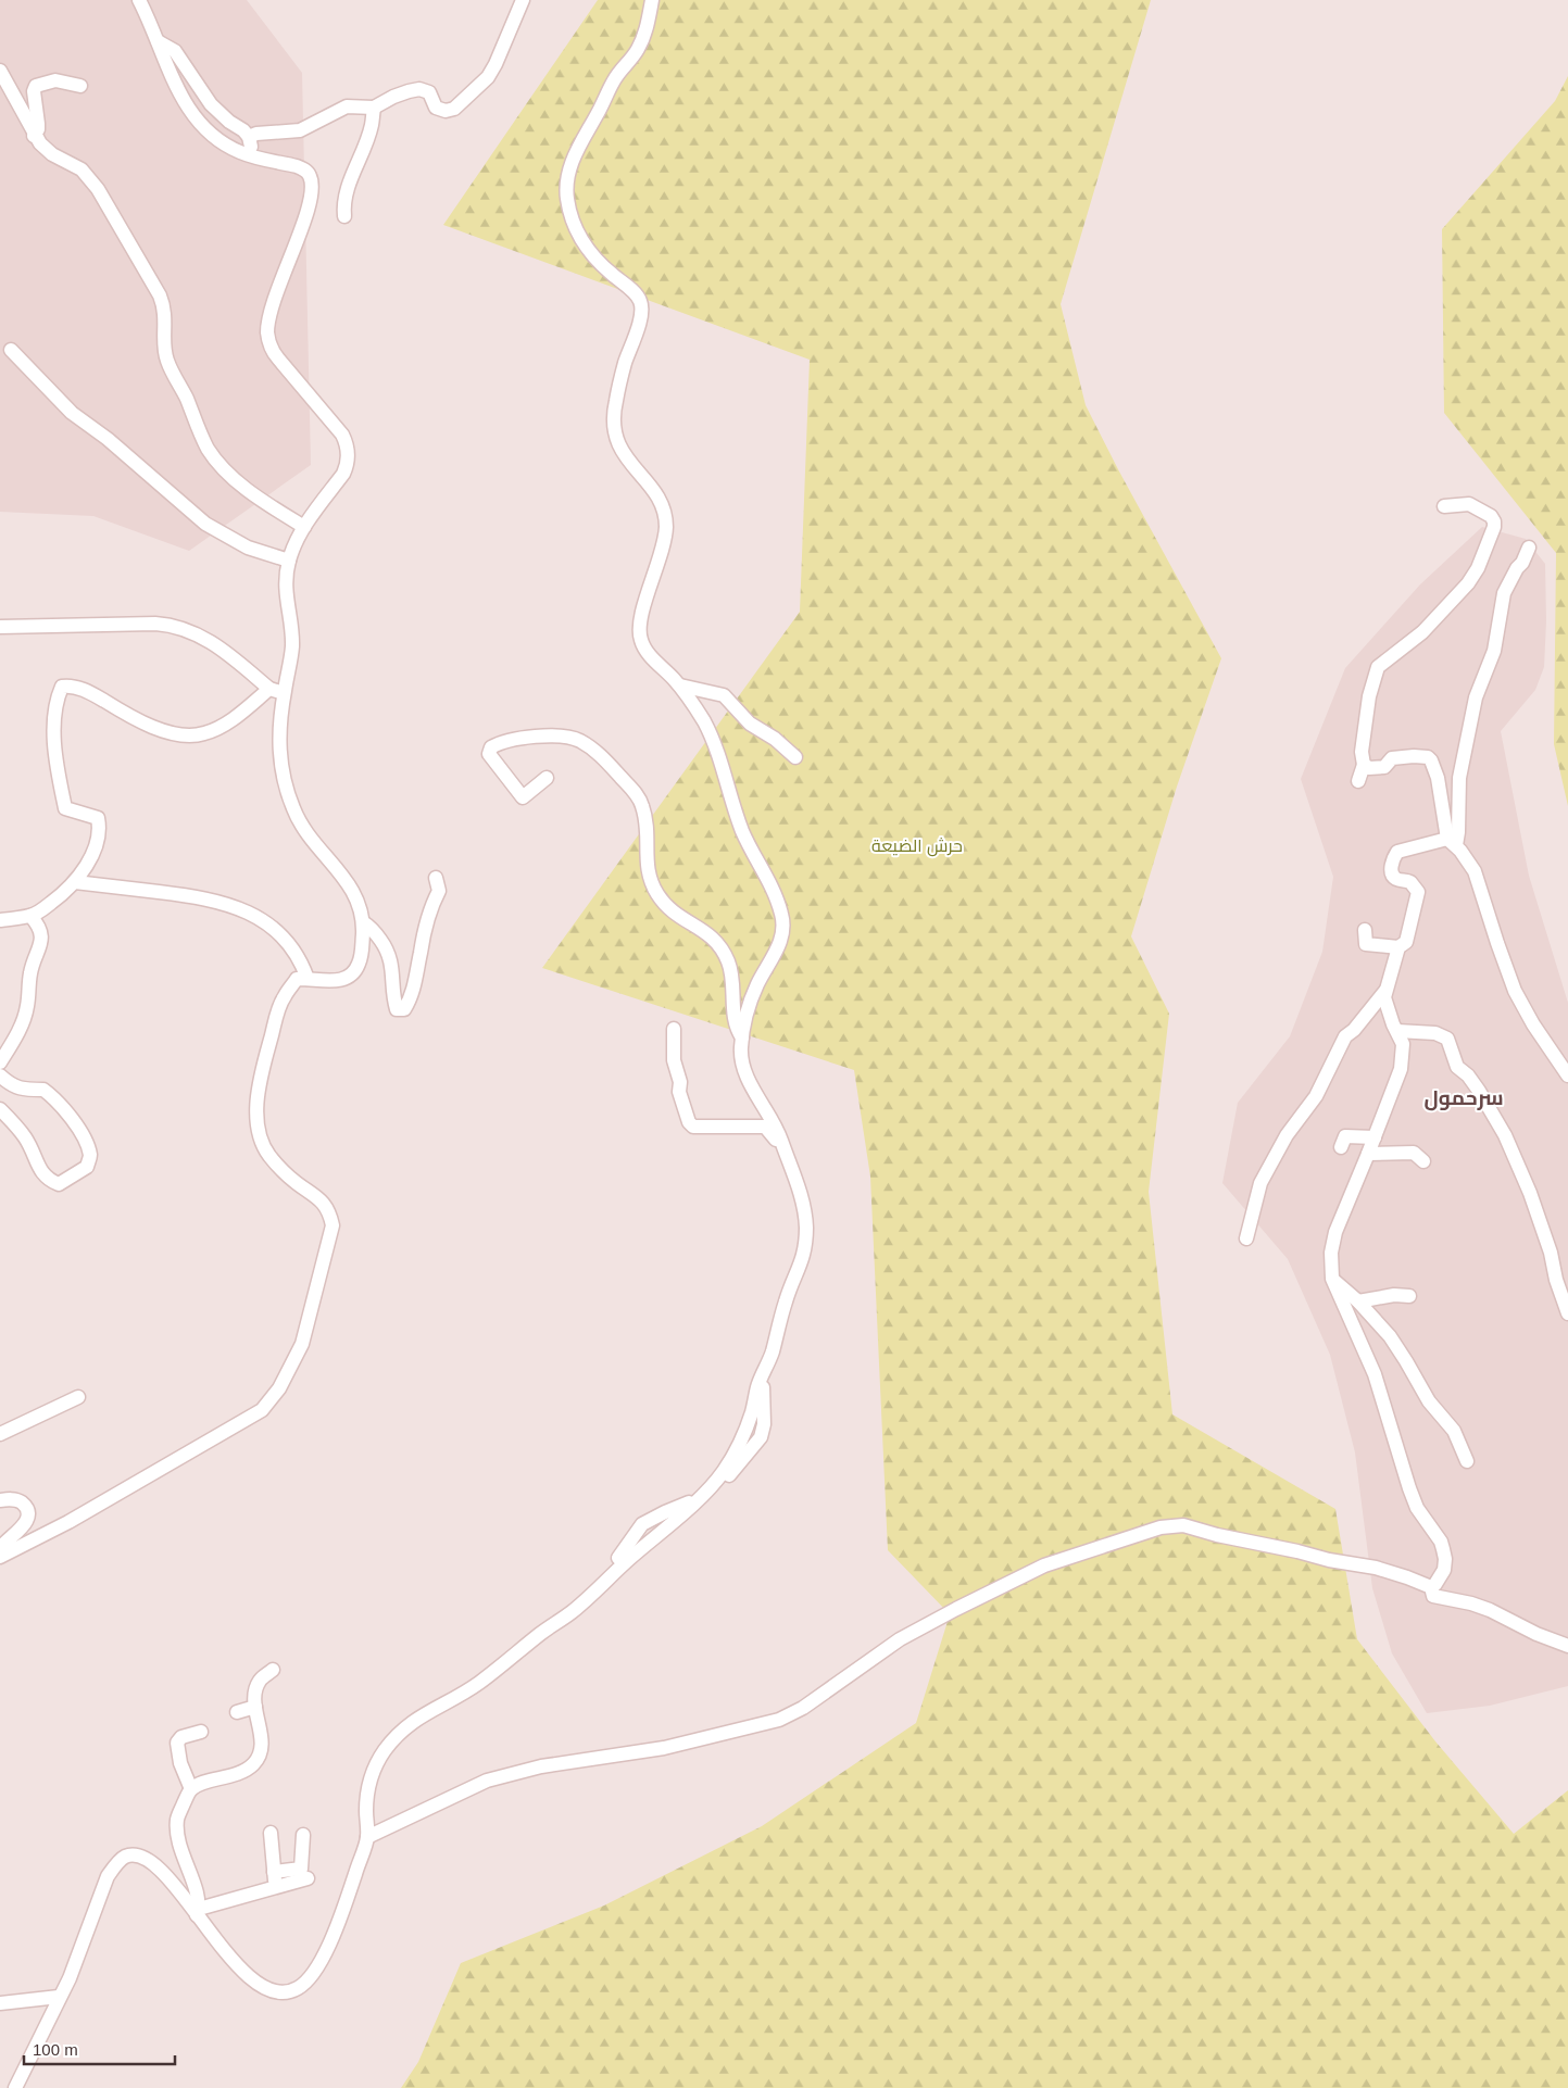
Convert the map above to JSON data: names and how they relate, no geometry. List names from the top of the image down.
{
  "districts": ["سرحمول"],
  "parks": ["حرش الضيعة"],
  "scale_bar": "100 m"
}
